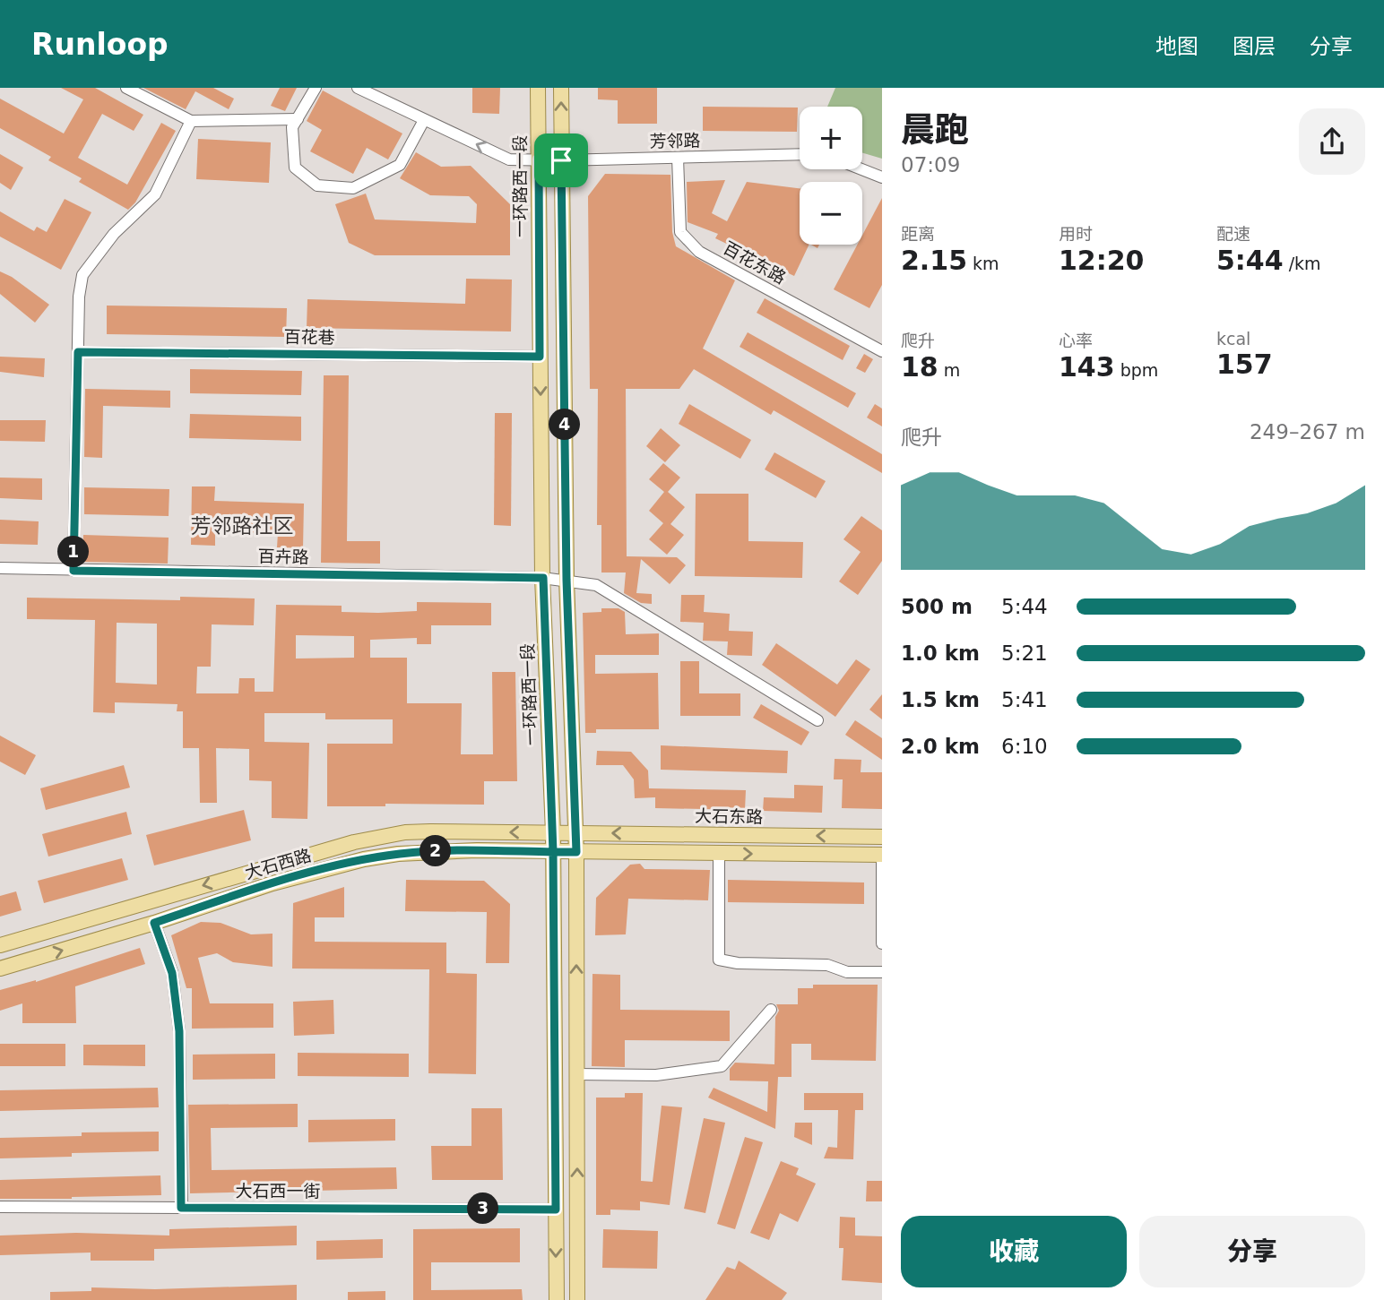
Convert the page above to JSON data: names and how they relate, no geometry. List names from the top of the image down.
{
  "streets": {
    "main road": ["一环路西一段", "大石东路", "大石西路"],
    "street": [
      "芳邻路",
      "百花东路",
      "百花巷",
      "百卉路",
      "大石西一街"
    ]
  },
  "crossings": [
    ["芳邻路", "一环路西一段"],
    ["芳邻路", "百花东路"],
    ["一环路西一段", "百花巷"],
    ["一环路西一段", "百卉路"],
    ["一环路西一段", "大石西路"],
    ["一环路西一段", "大石西一街"],
    ["大石东路", "大石西路"]
  ],
  "districts": ["芳邻路社区"],
  "page": {
    "header": "Runloop",
    "nav": ["地图", "图层", "分享"],
    "heading": ["晨跑", "07:09"],
    "map_buttons": ["+", "−"],
    "stats": [
      ["距离", "2.15 km"],
      ["用时", "12:20"],
      ["配速", "5:44 /km"],
      ["爬升", "18 m"],
      ["心率", "143 bpm"],
      ["kcal", "157"]
    ],
    "chart": ["爬升", "249–267 m"],
    "pins": [
      "4",
      "1",
      "2",
      "3"
    ],
    "list": [
      {
        "name": "500 m",
        "note": "5:44"
      },
      {
        "name": "1.0 km",
        "note": "5:21"
      },
      {
        "name": "1.5 km",
        "note": "5:41"
      },
      {
        "name": "2.0 km",
        "note": "6:10"
      }
    ],
    "buttons": ["收藏", "分享"]
  }
}
